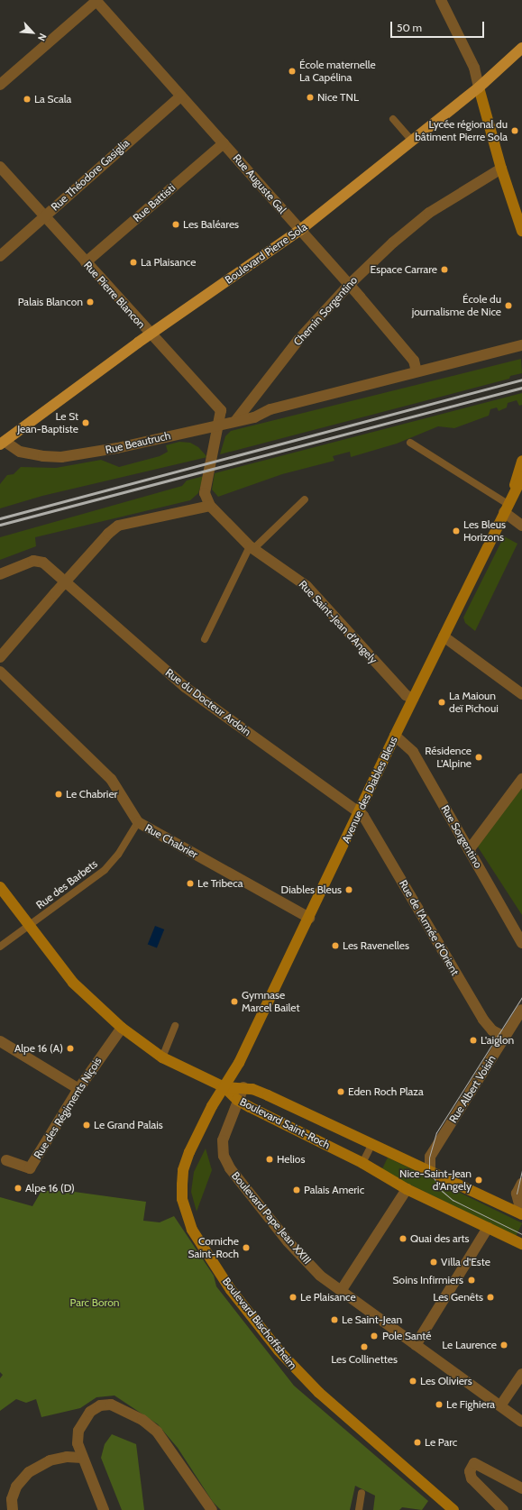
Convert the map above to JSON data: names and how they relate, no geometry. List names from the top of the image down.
{
  "streets": {
    "main road": [
      "Boulevard Pierre Sola",
      "Avenue des Diables Bleus",
      "Boulevard Saint-Roch",
      "Boulevard Bischoffsheim"
    ],
    "street": [
      "Rue Théodore Gasiglia",
      "Rue Auguste Gal",
      "Rue Battisti",
      "Rue Pierre Blancon",
      "Chemin Sorgentino",
      "Rue Beautruch",
      "Rue Saint-Jean d'Angely",
      "Rue du Docteur Ardoin",
      "Rue Sorgentino",
      "Rue Chabrier",
      "Rue de l'Armée d'Orient",
      "Rue Albert Voisin",
      "Rue des Régiments Niçois",
      "Boulevard Pape Jean XXIII"
    ],
    "lane": ["Rue des Barbets"]
  },
  "crossings": [
    ["Rue Théodore Gasiglia", "Rue Auguste Gal"],
    ["Rue Théodore Gasiglia", "Rue Pierre Blancon"],
    ["Rue Auguste Gal", "Rue Battisti"],
    ["Rue Auguste Gal", "Boulevard Pierre Sola"],
    ["Rue Auguste Gal", "Chemin Sorgentino"],
    ["Rue Auguste Gal", "Rue Beautruch"],
    ["Rue Battisti", "Rue Pierre Blancon"],
    ["Boulevard Pierre Sola", "Rue Pierre Blancon"],
    ["Boulevard Pierre Sola", "Rue Beautruch"],
    ["Rue Pierre Blancon", "Rue Beautruch"],
    ["Chemin Sorgentino", "Rue Beautruch"],
    ["Rue Saint-Jean d'Angely", "Avenue des Diables Bleus"],
    ["Rue du Docteur Ardoin", "Avenue des Diables Bleus"],
    ["Rue du Docteur Ardoin", "Rue de l'Armée d'Orient"],
    ["Avenue des Diables Bleus", "Rue Sorgentino"],
    ["Avenue des Diables Bleus", "Rue Chabrier"],
    ["Avenue des Diables Bleus", "Rue de l'Armée d'Orient"],
    ["Avenue des Diables Bleus", "Boulevard Saint-Roch"],
    ["Avenue des Diables Bleus", "Boulevard Bischoffsheim"],
    ["Rue Chabrier", "Rue des Barbets"],
    ["Rue de l'Armée d'Orient", "Rue Albert Voisin"],
    ["Rue Albert Voisin", "Boulevard Saint-Roch"],
    ["Boulevard Saint-Roch", "Boulevard Pape Jean XXIII"],
    ["Boulevard Saint-Roch", "Boulevard Bischoffsheim"]
  ],
  "parks": ["Parc Boron"],
  "places": [
    "École maternelle La Capélina",
    "Nice TNL",
    "La Scala",
    "Lycée régional du bâtiment Pierre Sola",
    "Les Baléares",
    "La Plaisance",
    "Espace Carrare",
    "Palais Blancon",
    "École du journalisme de Nice",
    "Le St Jean-Baptiste",
    "Les Bleus Horizons",
    "La Maioun deï Pichoui",
    "Résidence L'Alpine",
    "Le Chabrier",
    "Le Tribeca",
    "Diables Bleus",
    "Les Ravenelles",
    "Gymnase Marcel Bailet",
    "L'aiglon",
    "Alpe 16 (A)",
    "Eden Roch Plaza",
    "Le Grand Palais",
    "Helios",
    "Nice-Saint-Jean d'Angely",
    "Alpe 16 (D)",
    "Palais Americ",
    "Quai des arts",
    "Corniche Saint-Roch",
    "Villa d'Este",
    "Soins Infirmiers",
    "Le Plaisance",
    "Les Genêts",
    "Le Saint-Jean",
    "Pole Santé",
    "Le Laurence",
    "Les Collinettes",
    "Les Oliviers",
    "Le Fighiera",
    "Le Parc"
  ],
  "scale_bar": "50 m",
  "north": "bottom right"
}
